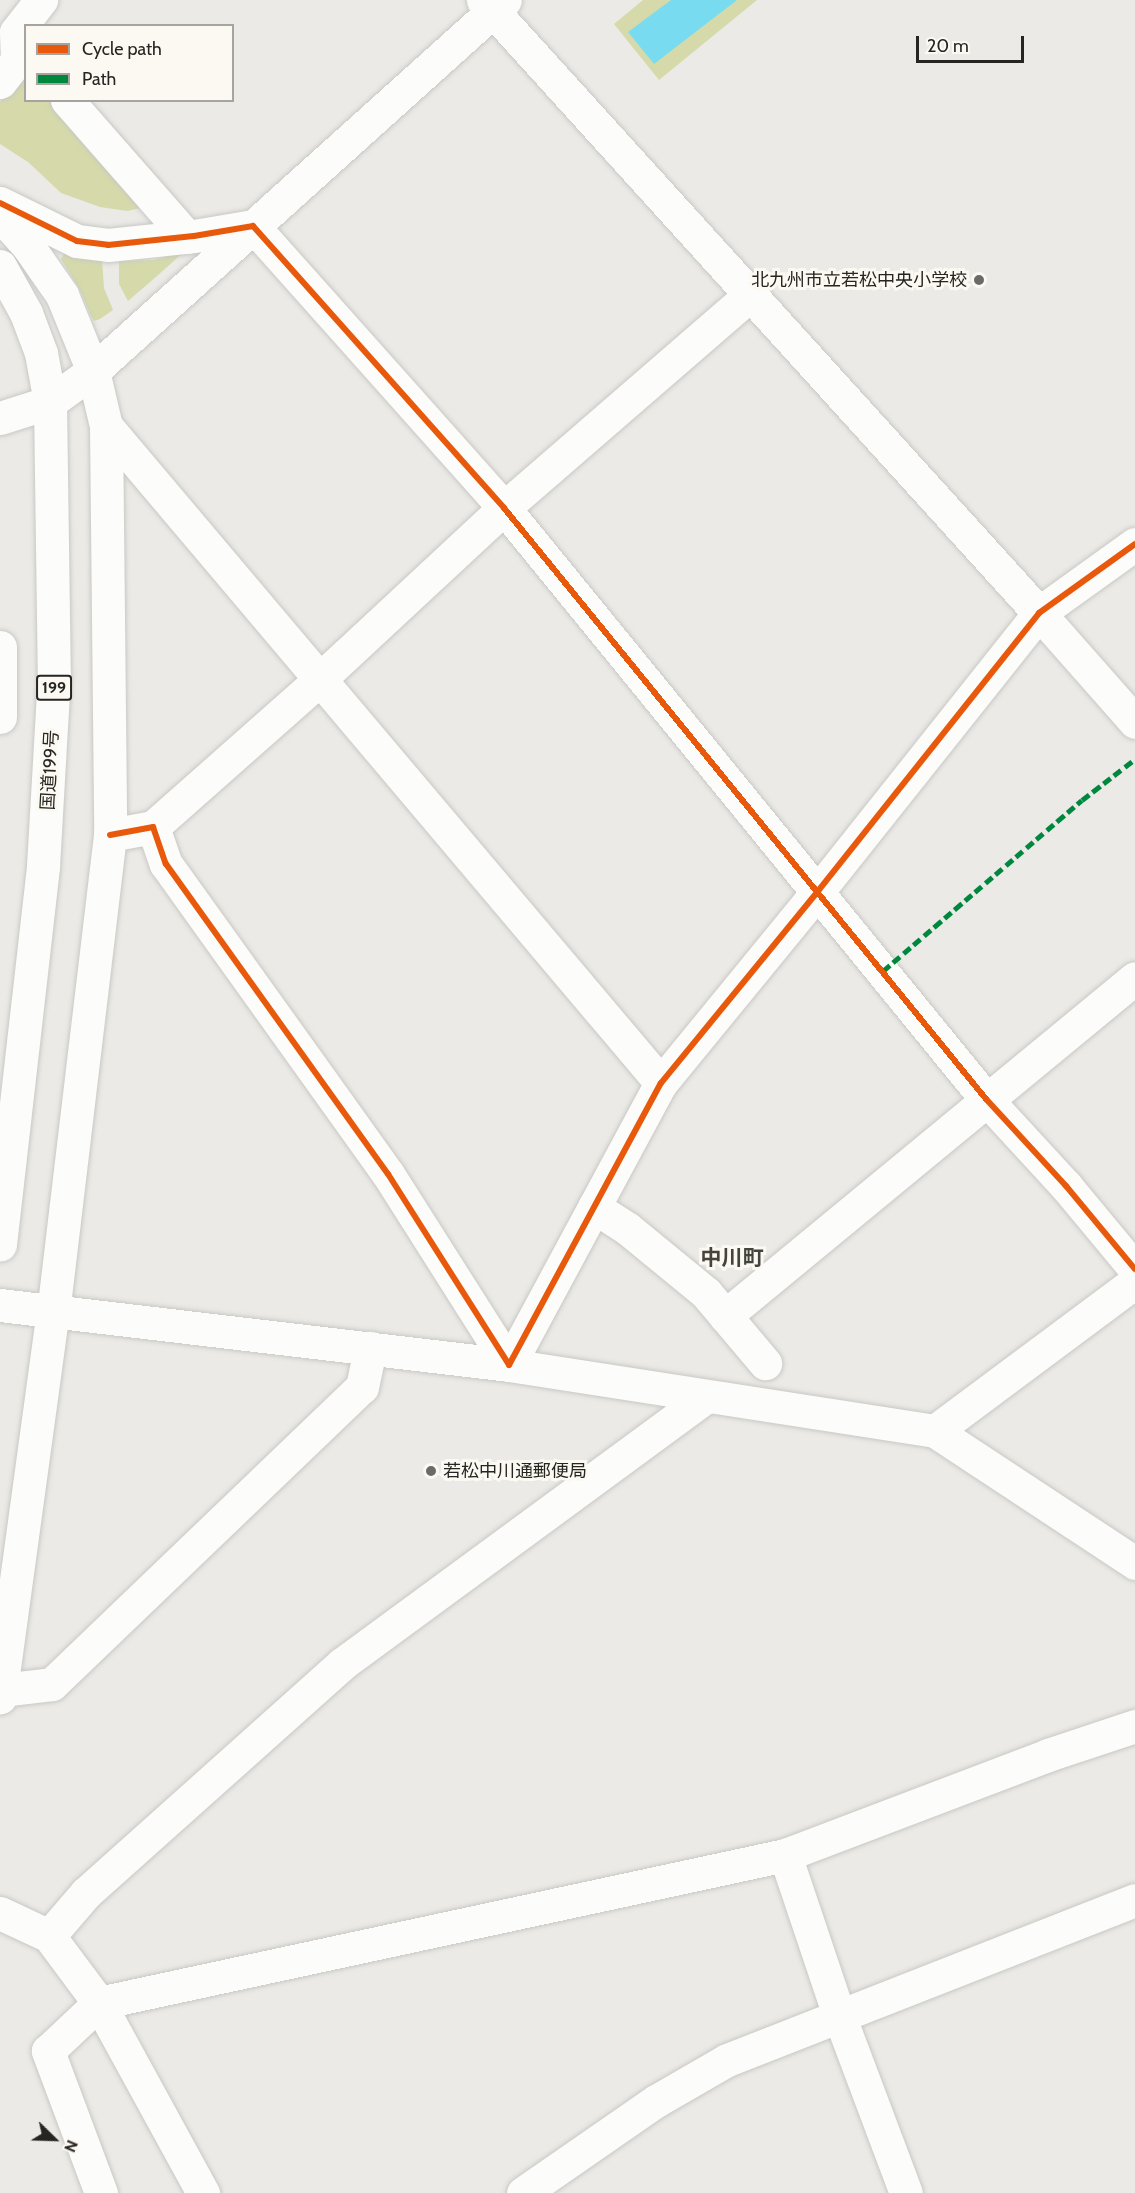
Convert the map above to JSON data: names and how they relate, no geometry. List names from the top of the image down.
{
  "streets": {
    "main road": ["199", "国道199号"]
  },
  "districts": ["中川町"],
  "places": ["北九州市立若松中央小学校", "若松中川通郵便局"],
  "legend": ["Cycle path", "Path"],
  "scale_bar": "20 m",
  "north": "bottom right"
}
